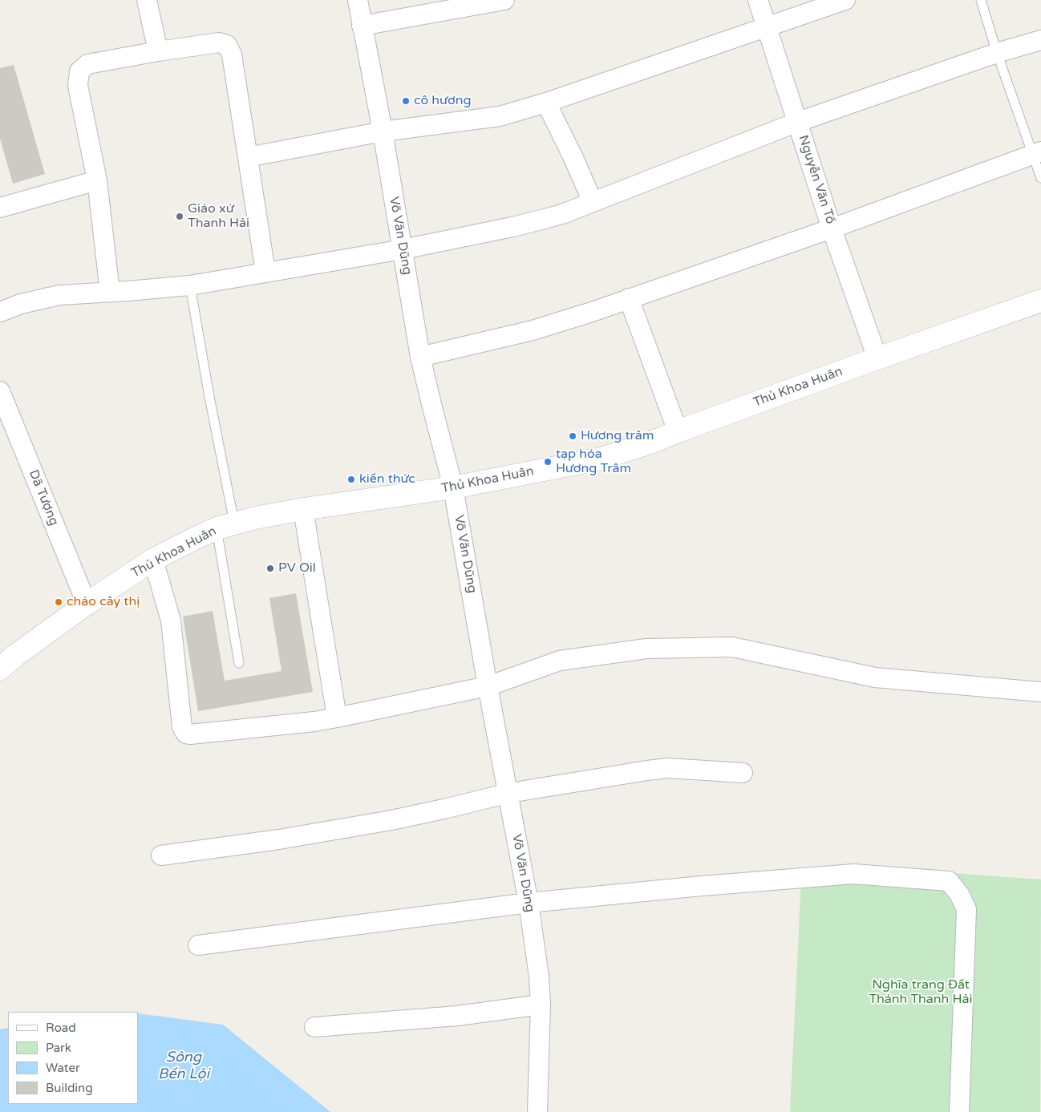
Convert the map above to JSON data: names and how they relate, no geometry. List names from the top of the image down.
{
  "streets": {
    "main road": ["Thủ Khoa Huân"],
    "street": ["Nguyễn Văn Tố", "Võ Văn Dũng", "Dã Tượng"]
  },
  "crossings": [
    ["Nguyễn Văn Tố", "Thủ Khoa Huân"],
    ["Võ Văn Dũng", "Thủ Khoa Huân"],
    ["Thủ Khoa Huân", "Dã Tượng"]
  ],
  "water": ["Sông Bến Lội"],
  "parks": ["Nghĩa trang Đất Thánh Thanh Hải"],
  "places": [
    "cô hương",
    "Giáo xứ Thanh Hải",
    "Hương trâm",
    "tạp hóa Hương Trâm",
    "kiến thức",
    "PV Oil",
    "cháo cây thị"
  ],
  "legend": [
    "Road",
    "Park",
    "Water",
    "Building"
  ]
}
